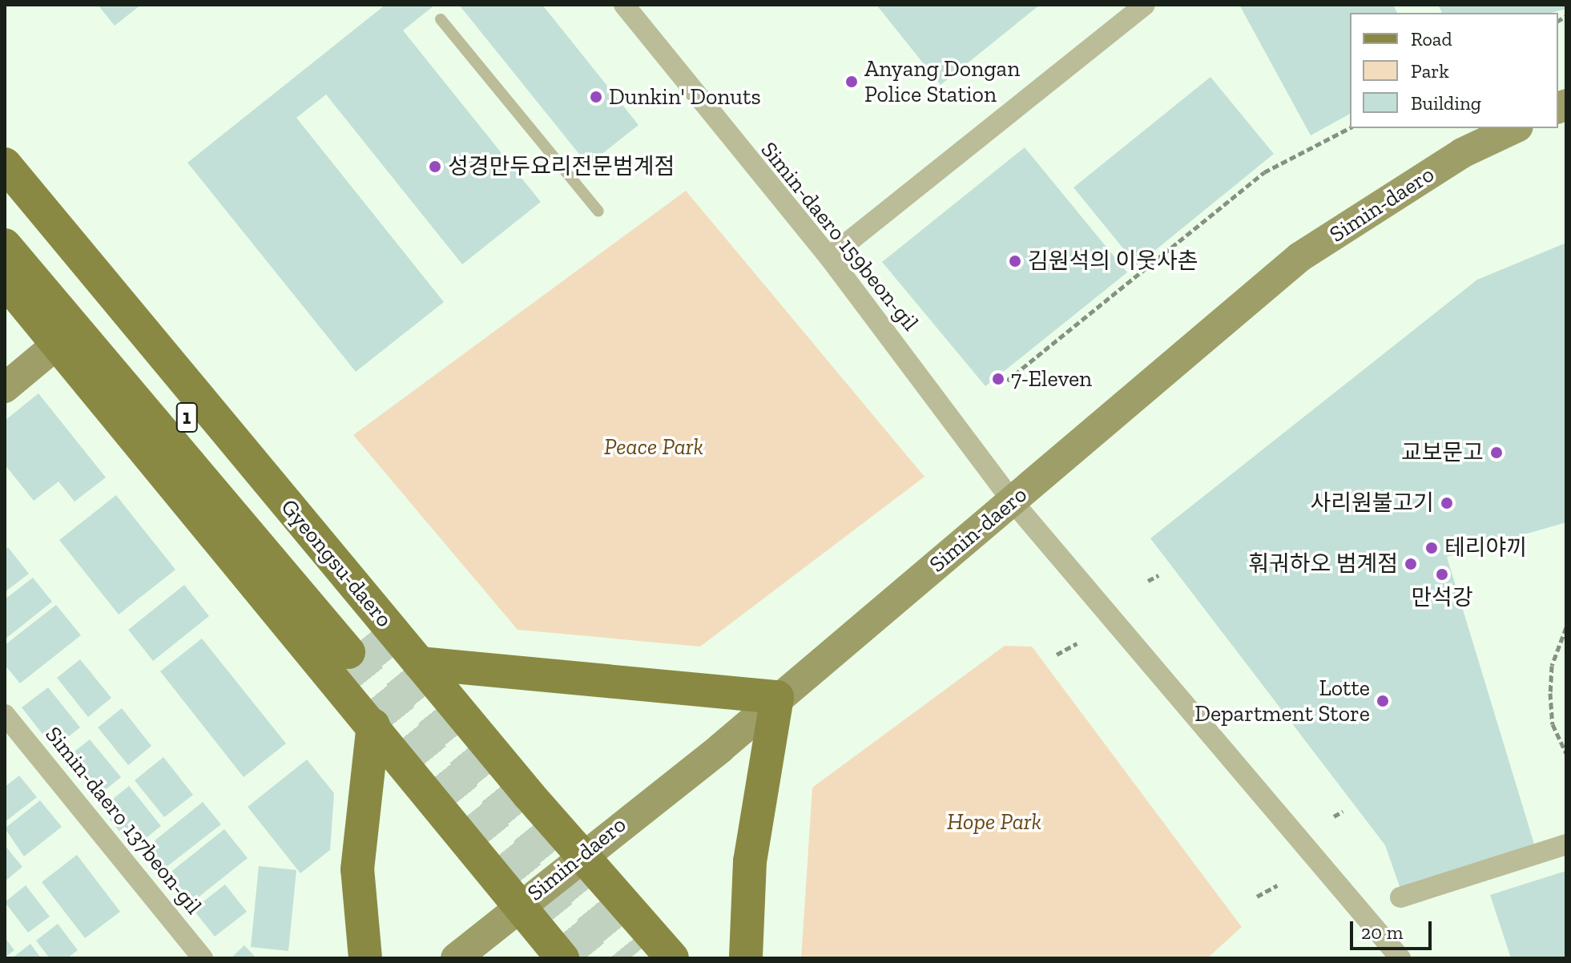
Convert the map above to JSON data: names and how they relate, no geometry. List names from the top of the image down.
{
  "streets": {
    "main road": ["1", "Gyeongsu-daero"],
    "street": ["Simin-daero", "Simin-daero 159beon-gil", "Simin-daero 137beon-gil"]
  },
  "crossings": [
    ["Simin-daero", "Simin-daero 159beon-gil"],
    ["Simin-daero", "Gyeongsu-daero"]
  ],
  "parks": ["Peace Park", "Hope Park"],
  "places": [
    "Anyang Dongan Police Station",
    "Dunkin' Donuts",
    "성경만두요리전문범계점",
    "김원석의 이웃사촌",
    "7-Eleven",
    "교보문고",
    "사리원불고기",
    "테리야끼",
    "훠궈하오 범계점",
    "만석강",
    "Lotte Department Store"
  ],
  "legend": ["Road", "Park", "Building"],
  "scale_bar": "20 m"
}
